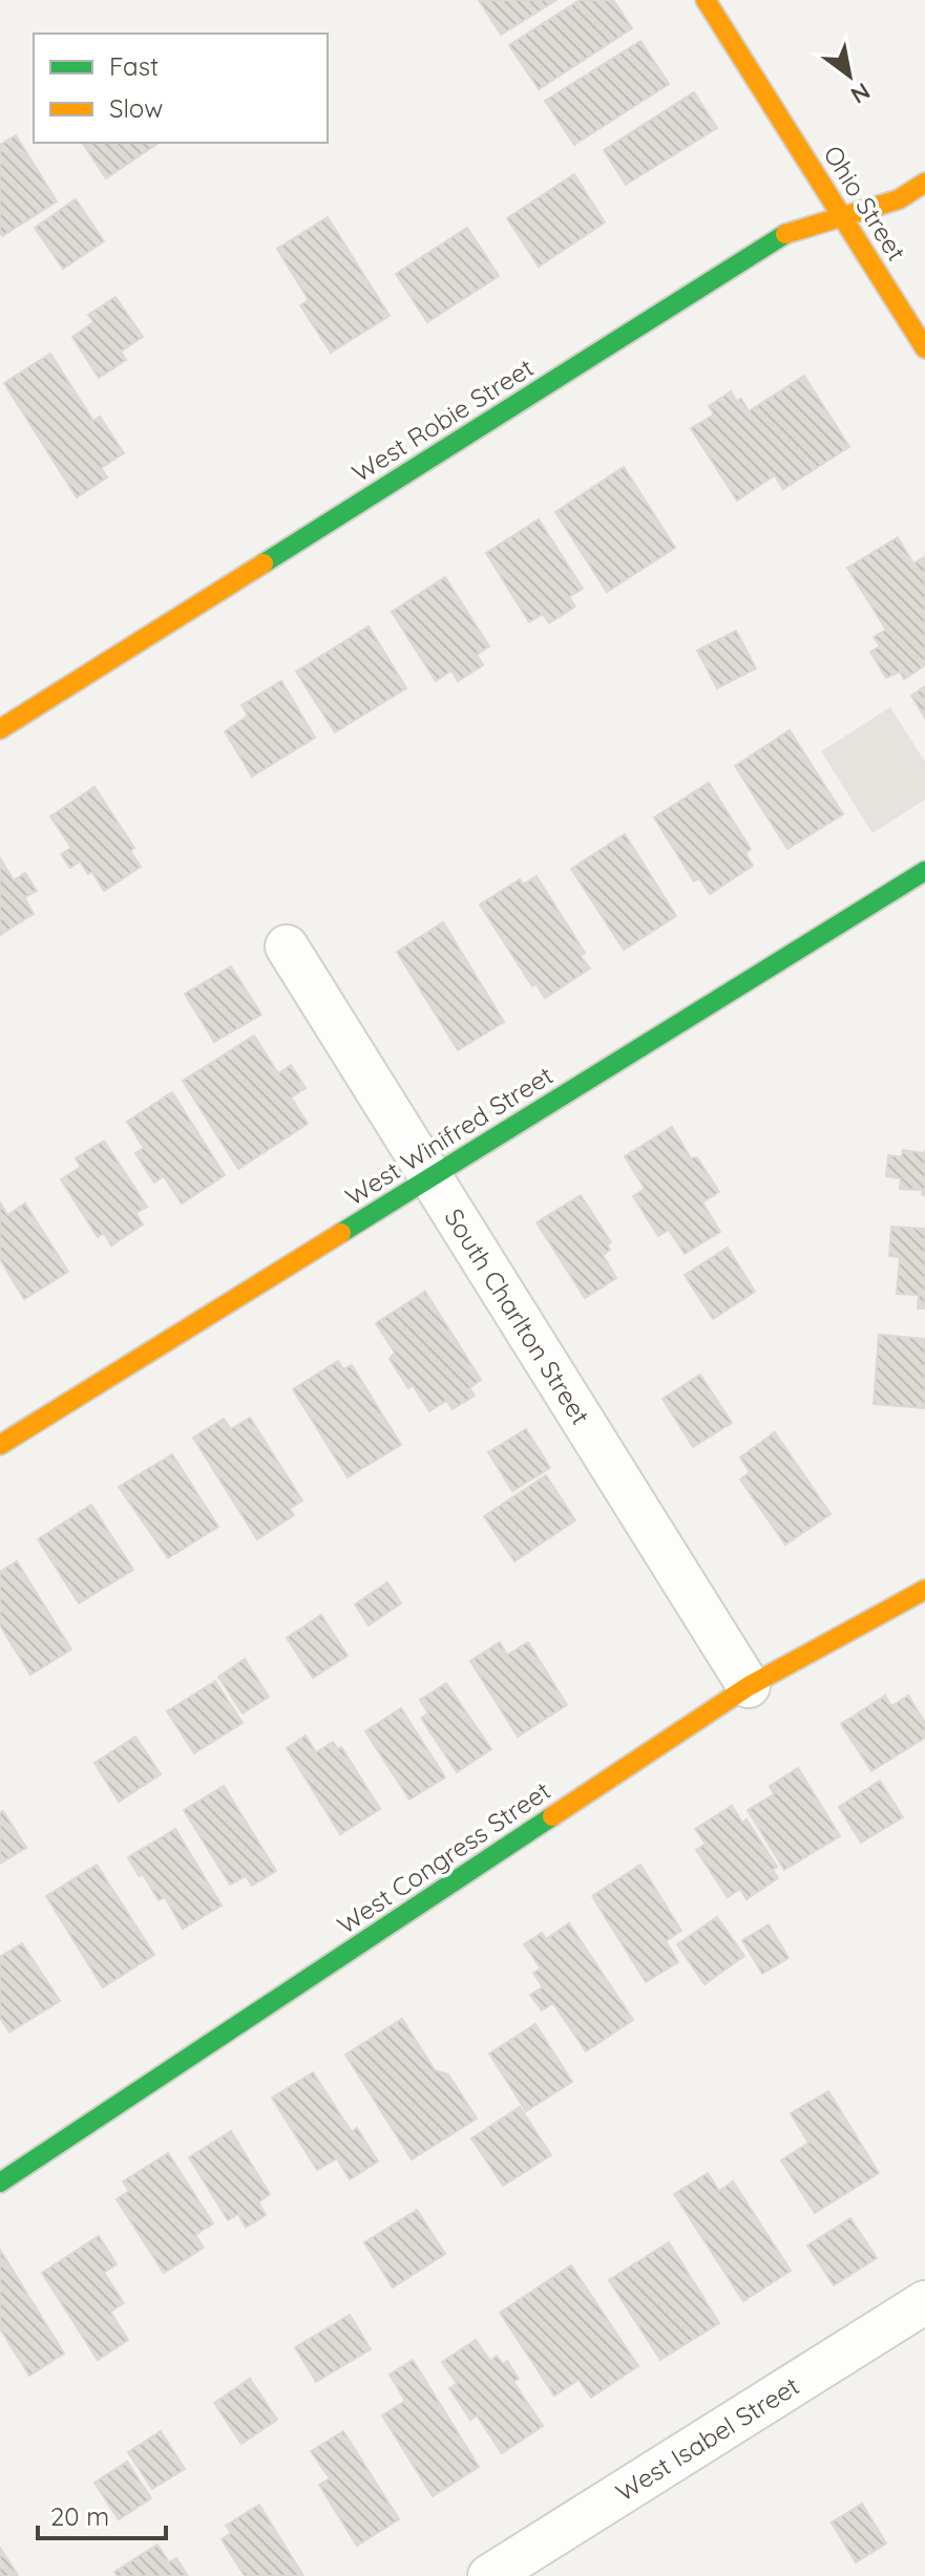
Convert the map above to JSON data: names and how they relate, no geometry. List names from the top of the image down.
{
  "streets": {
    "street": [
      "Ohio Street",
      "West Robie Street",
      "West Winifred Street",
      "South Charlton Street",
      "West Congress Street",
      "West Isabel Street"
    ]
  },
  "crossings": [
    ["Ohio Street", "West Robie Street"],
    ["West Winifred Street", "South Charlton Street"],
    ["South Charlton Street", "West Congress Street"]
  ],
  "legend": ["Fast", "Slow"],
  "scale_bar": "20 m",
  "north": "bottom right"
}
